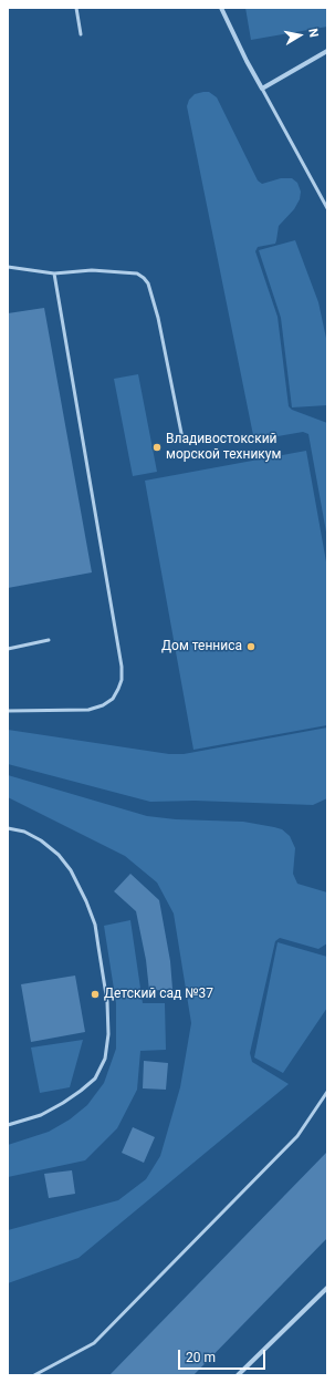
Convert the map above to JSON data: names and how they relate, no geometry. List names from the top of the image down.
{
  "places": ["Владивостокский морской техникум", "Дом тенниса", "Детский сад №37"],
  "scale_bar": "20 m",
  "north": "right"
}
